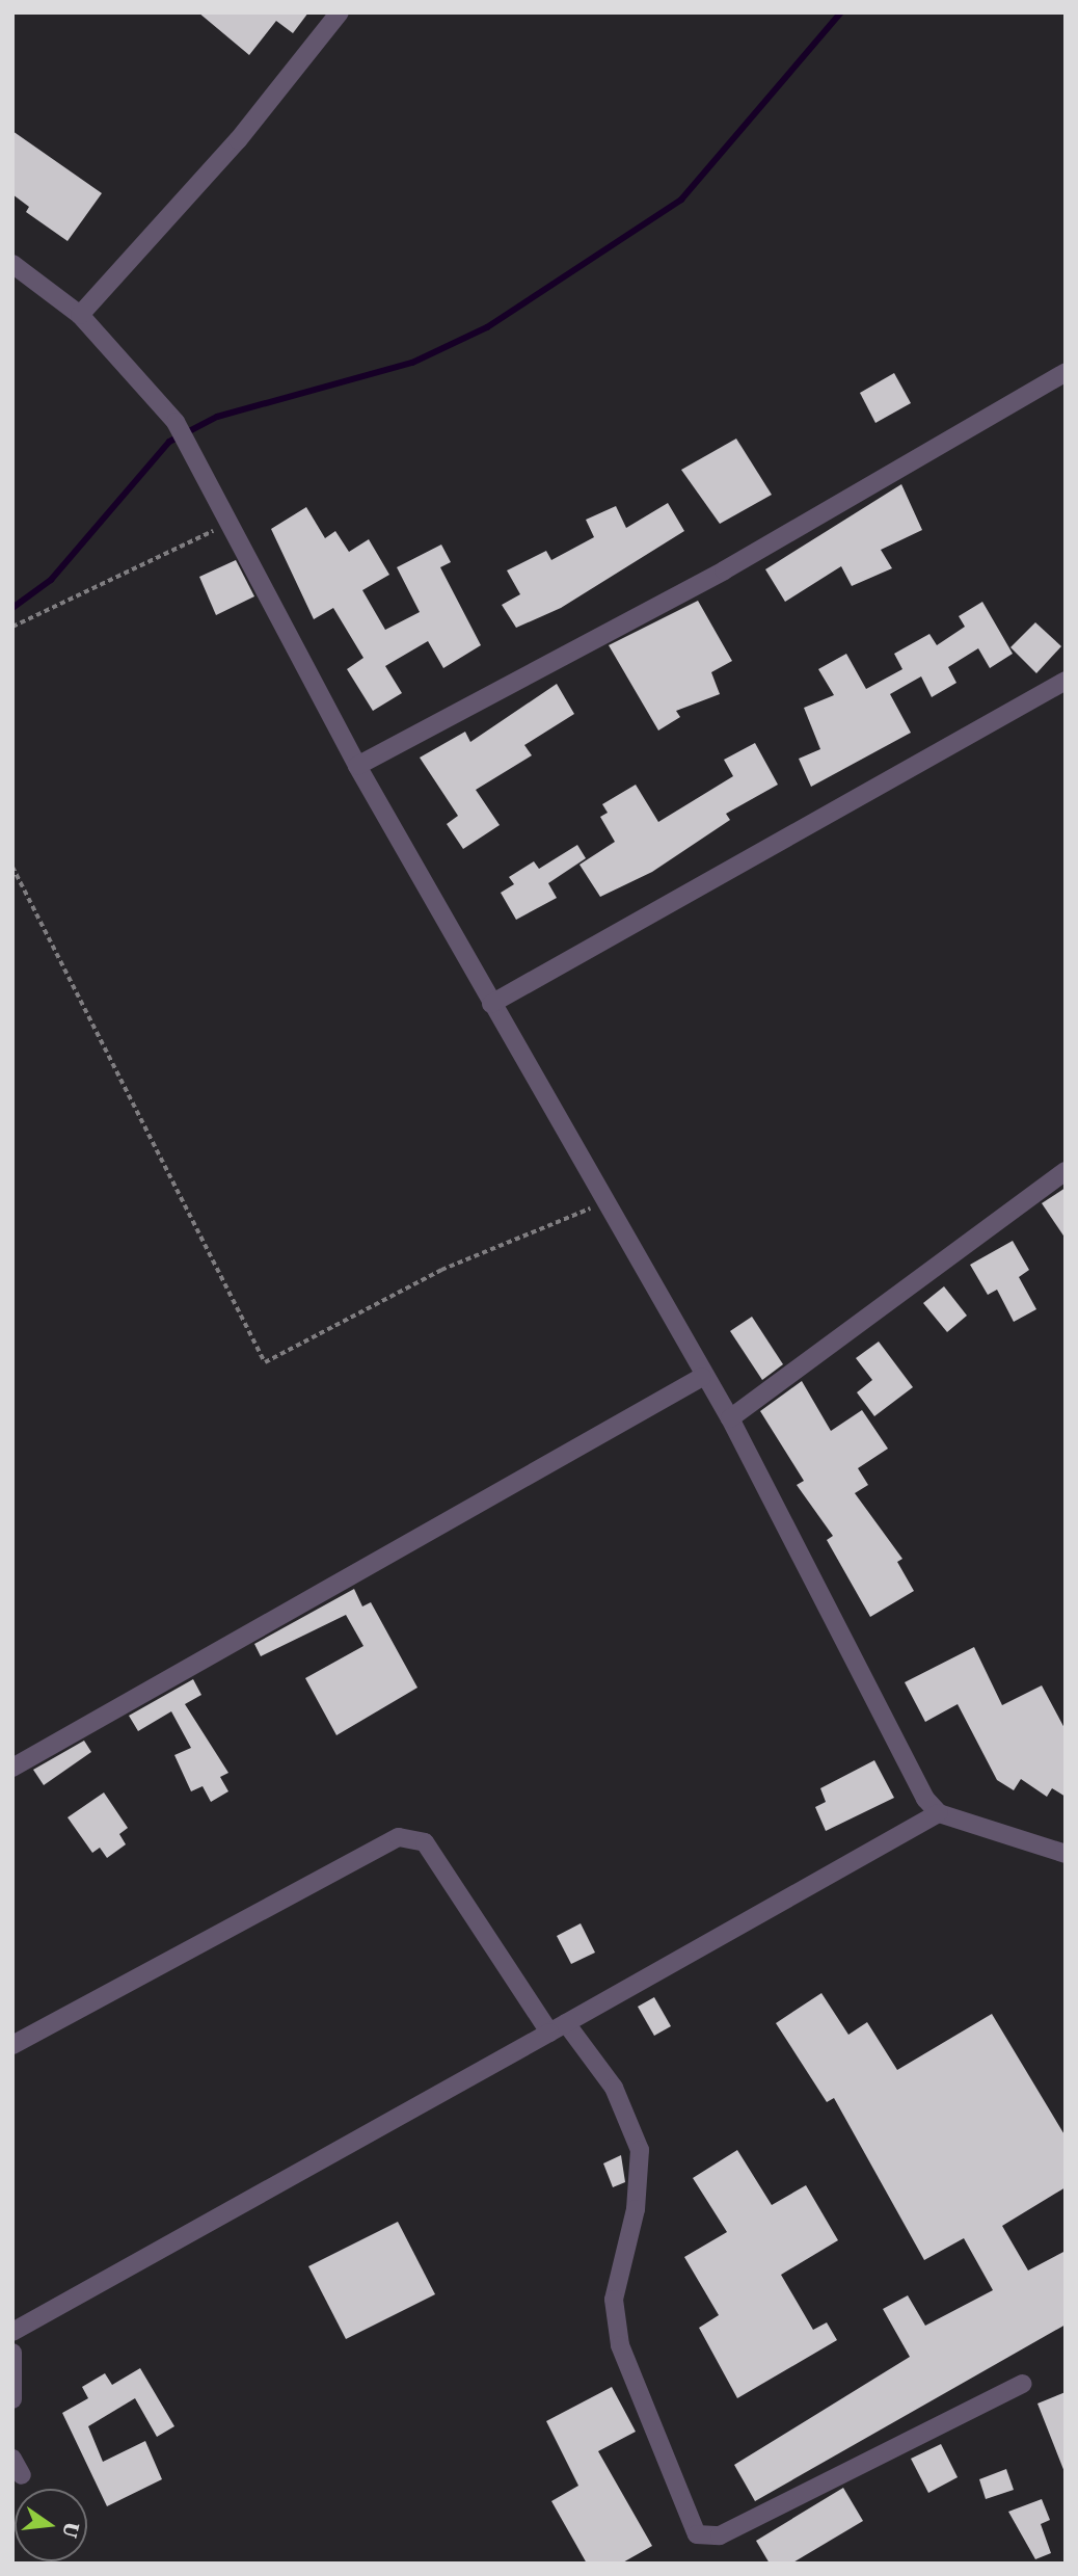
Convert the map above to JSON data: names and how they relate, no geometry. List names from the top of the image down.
{
  "north": "right"
}
